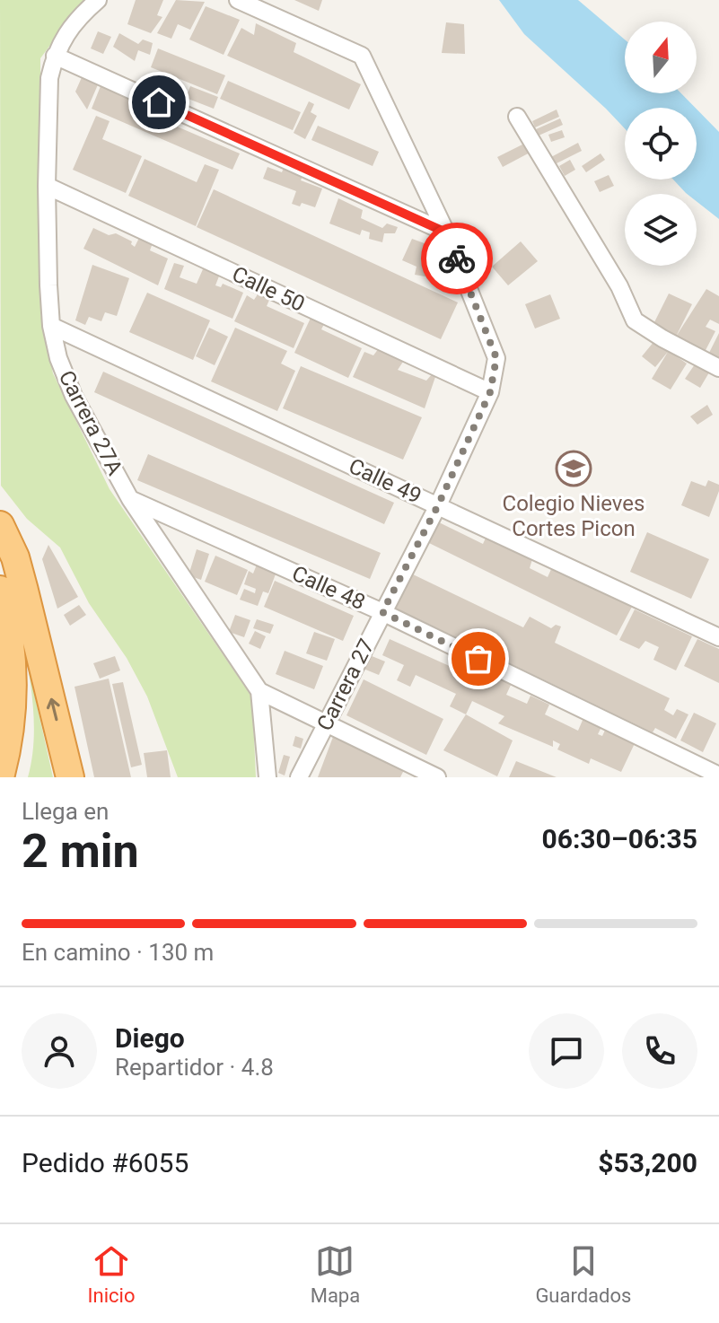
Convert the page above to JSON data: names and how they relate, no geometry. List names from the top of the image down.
{
  "streets": {
    "street": [
      "Calle 50",
      "Carrera 27A",
      "Calle 49",
      "Calle 48",
      "Carrera 27"
    ]
  },
  "crossings": [
    ["Calle 50", "Carrera 27A"],
    ["Calle 50", "Carrera 27"],
    ["Carrera 27A", "Calle 49"],
    ["Carrera 27A", "Calle 48"],
    ["Calle 49", "Carrera 27"],
    ["Calle 48", "Carrera 27"]
  ],
  "places": {
    "school or university": ["Colegio Nieves Cortes Picon"]
  },
  "north": "top",
  "page": {
    "heading": ["2 min", "Llega en", "06:30–06:35"],
    "panel": [
      "Diego",
      "Repartidor · 4.8",
      "Pedido #6055",
      "$53,200"
    ],
    "bar": "En camino · 130 m",
    "tabs": ["Inicio", "Mapa", "Guardados"]
  }
}
